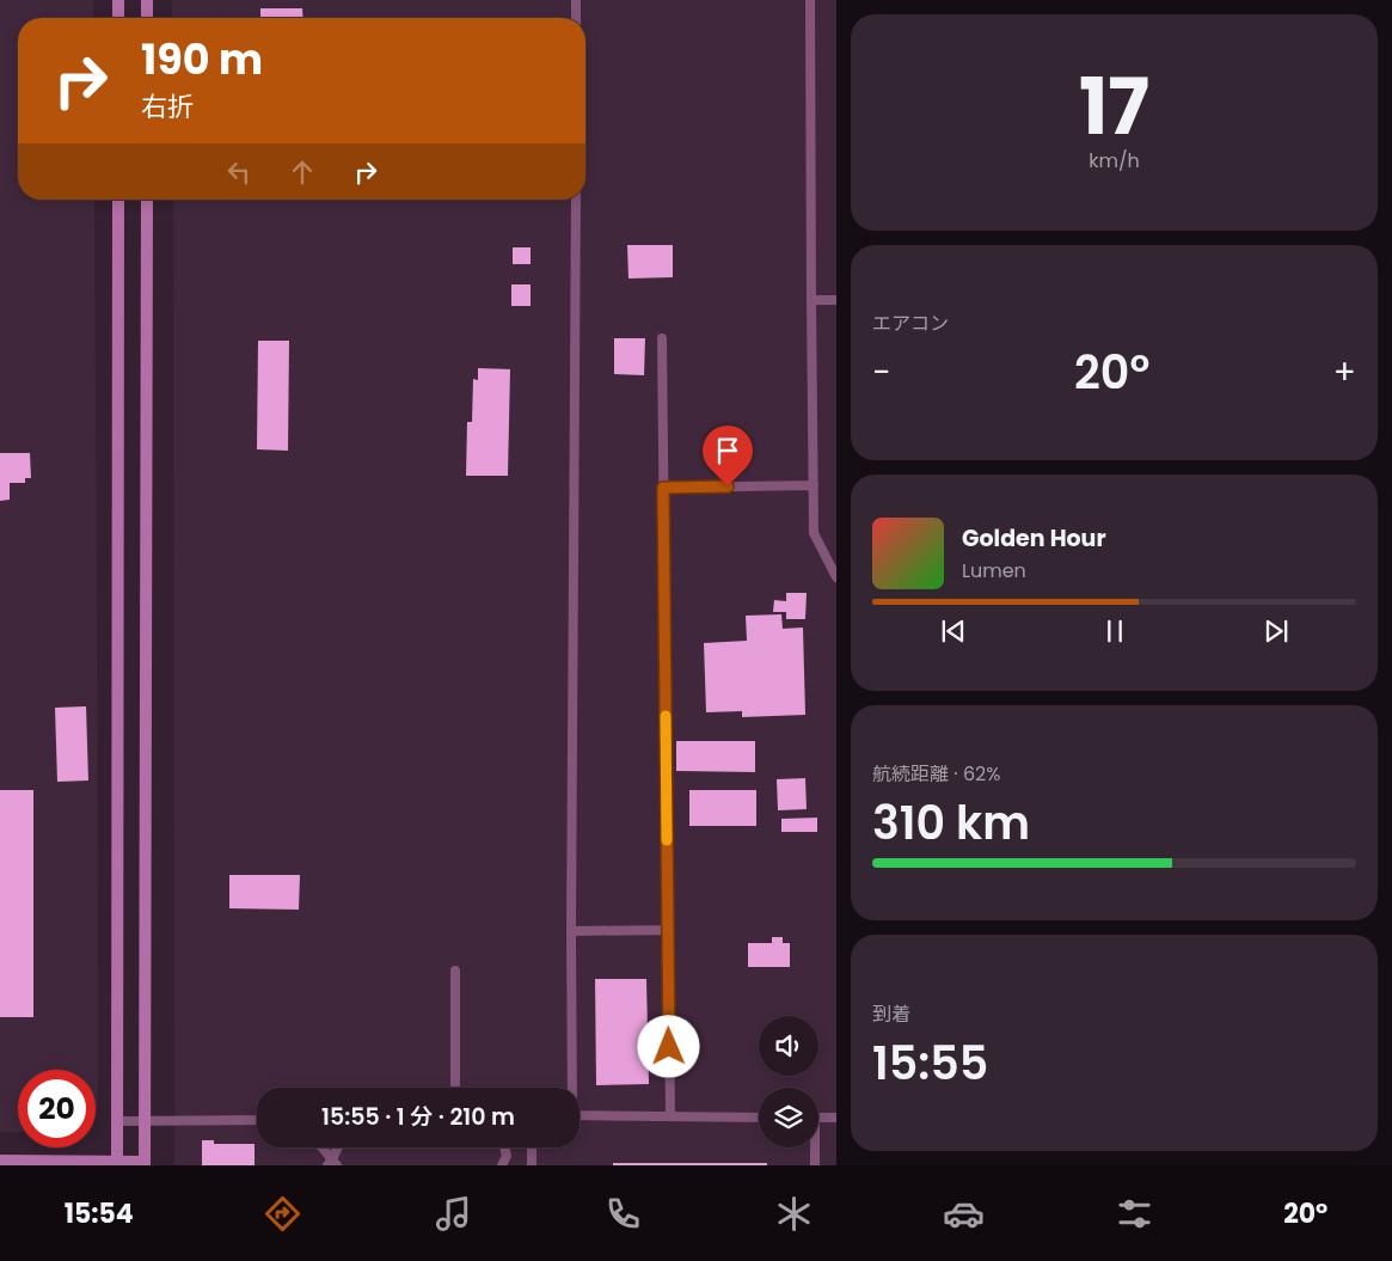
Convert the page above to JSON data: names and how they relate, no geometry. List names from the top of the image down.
{
  "page": {
    "tile": [
      ["17", "km/h"],
      "エアコン",
      ["航続距離 · 62%", "310 km"],
      ["到着", "15:55"]
    ],
    "turn": ["190 m", "右折"],
    "heat": ["−", "20°", "+"],
    "song": ["Golden Hour", "Lumen"],
    "limit": "20",
    "trip": "15:55 · 1 分 · 210 m",
    "tabs": ["15:54", "20°"]
  }
}
